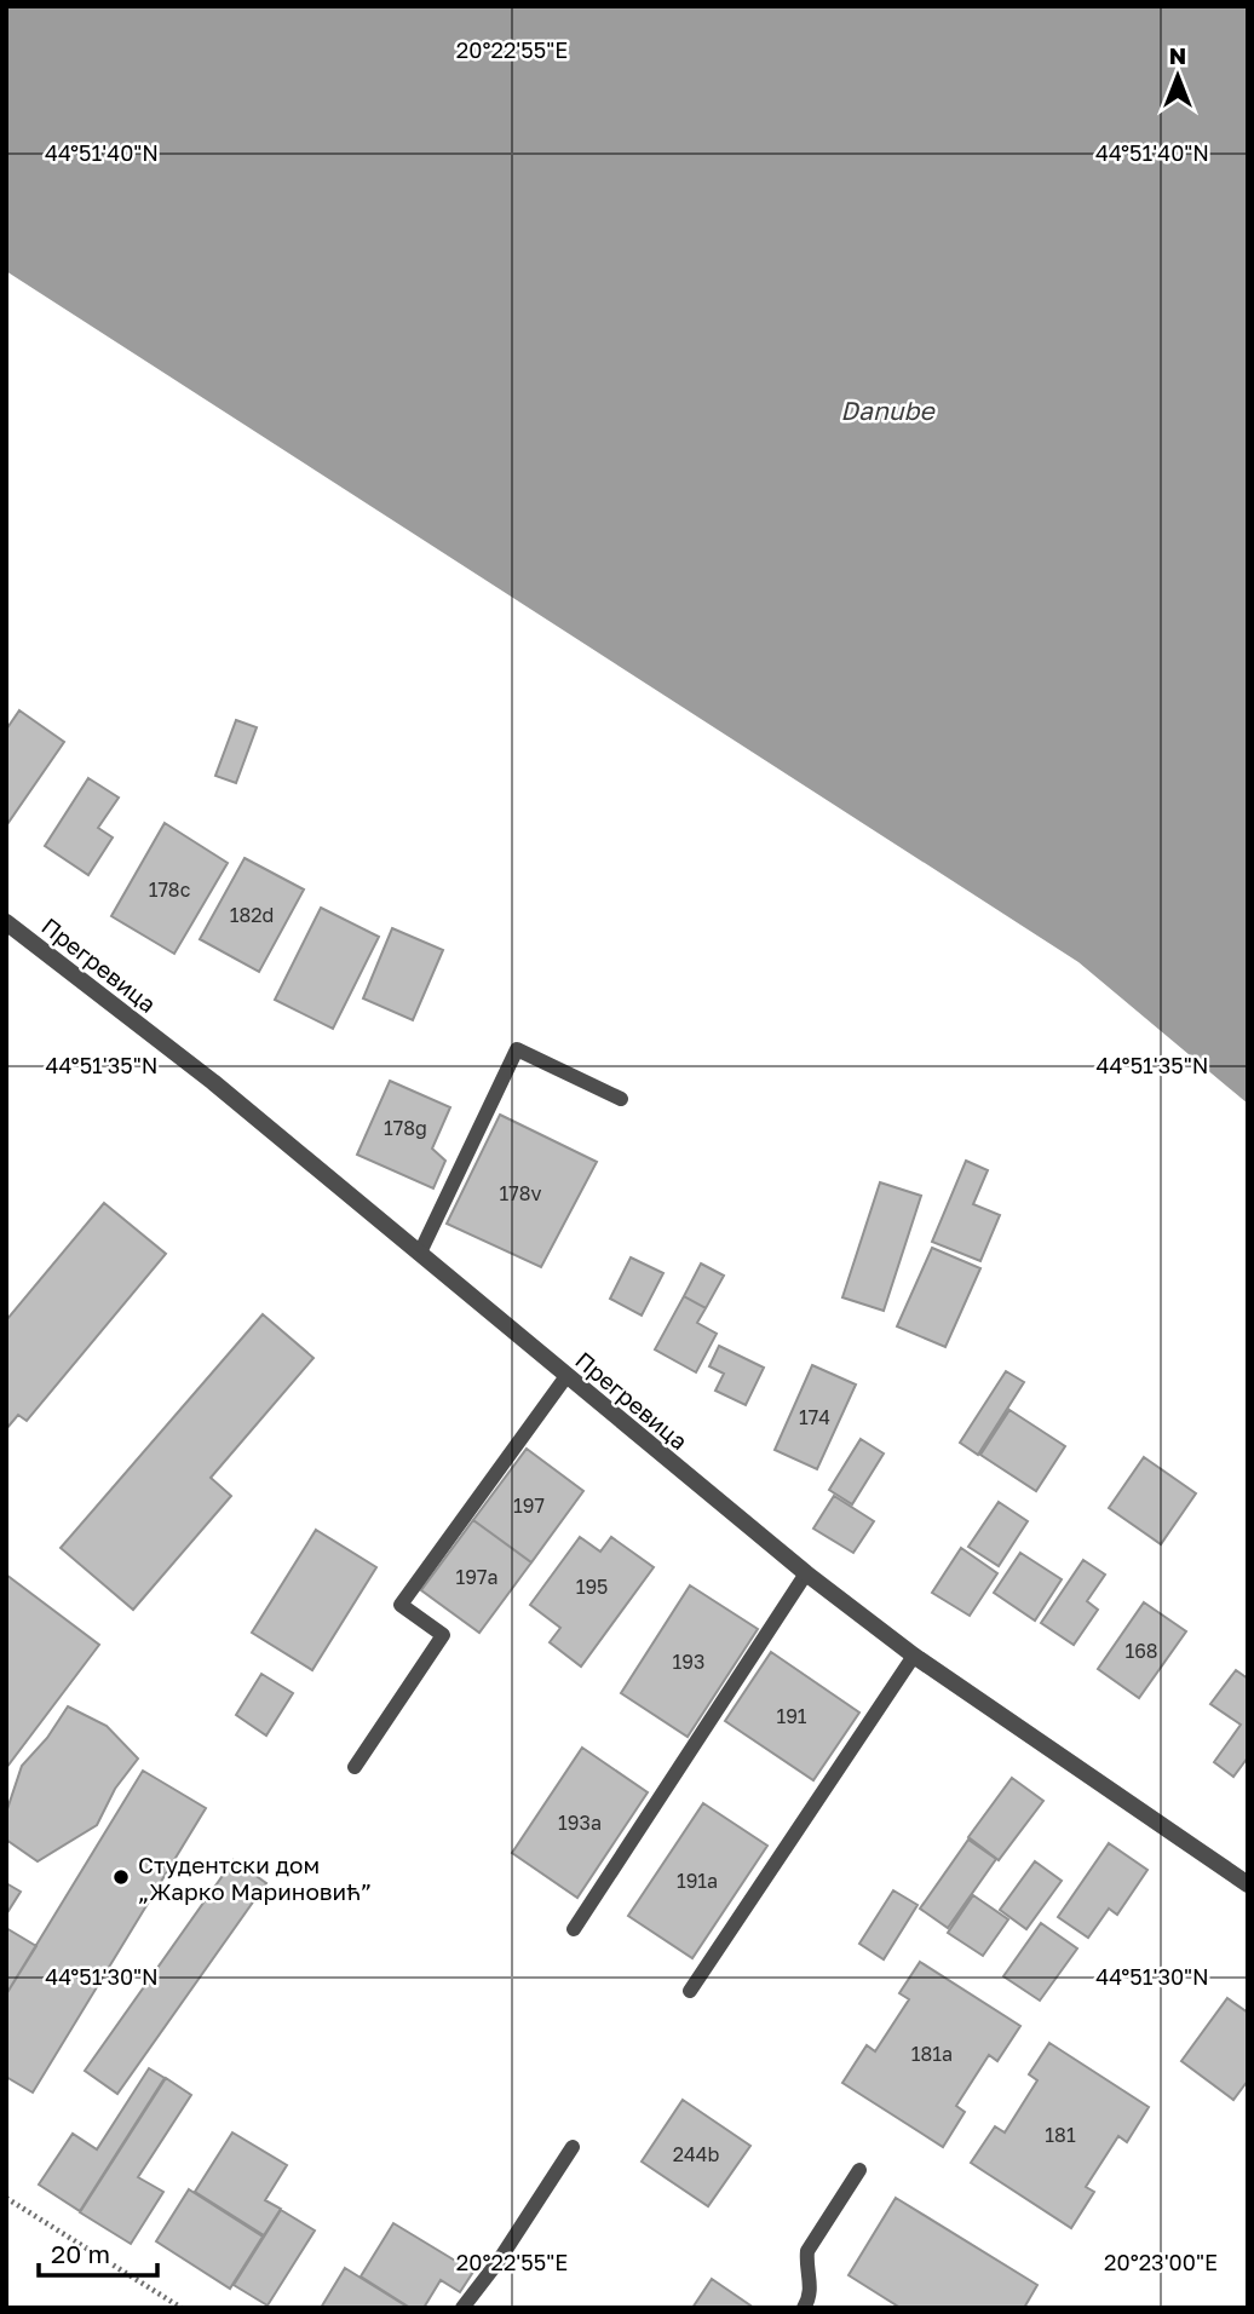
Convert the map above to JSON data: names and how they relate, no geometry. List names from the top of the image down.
{
  "streets": {
    "street": ["Прегревица"]
  },
  "water": ["Danube"],
  "places": ["Студентски дом „Жарко Мариновић”"],
  "house_numbers": [
    "178c",
    "182d",
    "178g",
    "178v",
    "174",
    "197",
    "197a",
    "195",
    "168",
    "193",
    "191",
    "193a",
    "191a",
    "181a",
    "181",
    "244b"
  ],
  "scale_bar": "20 m",
  "north": "top",
  "coordinates": [
    "20°22'55\"E",
    "44°51'40\"N",
    "44°51'35\"N",
    "44°51'30\"N",
    "20°23'00\"E"
  ]
}
